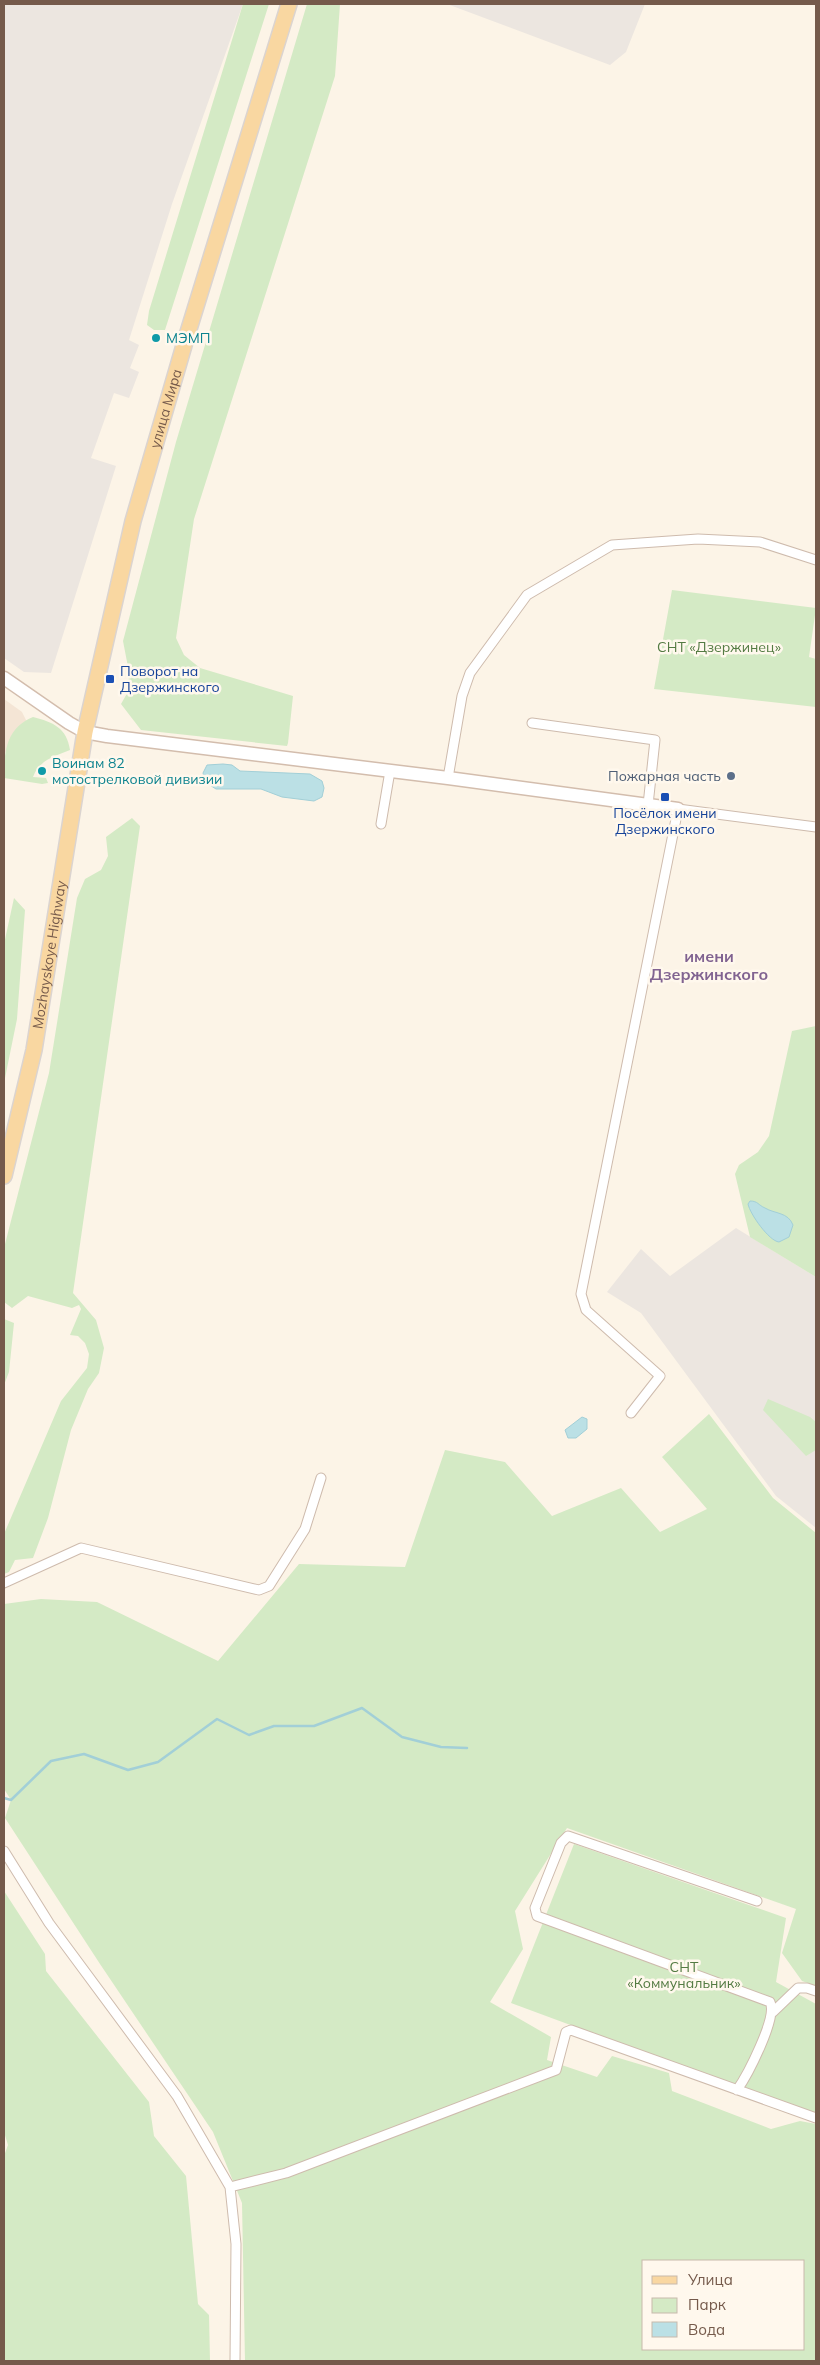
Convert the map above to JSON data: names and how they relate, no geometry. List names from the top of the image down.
{
  "streets": {
    "main road": ["улица Мира", "Mozhayskoye Highway"]
  },
  "crossings": [
    ["улица Мира", "Mozhayskoye Highway"]
  ],
  "districts": ["имени Дзержинского"],
  "parks": ["СНТ «Дзержинец»", "СНТ «Коммунальник»"],
  "places": {
    "other": ["МЭМП", "Воинам 82 мотострелковой дивизии", "Пожарная часть"],
    "transit": ["Поворот на Дзержинского", "Посёлок имени Дзержинского"]
  },
  "legend": ["Улица", "Парк", "Вода"]
}
